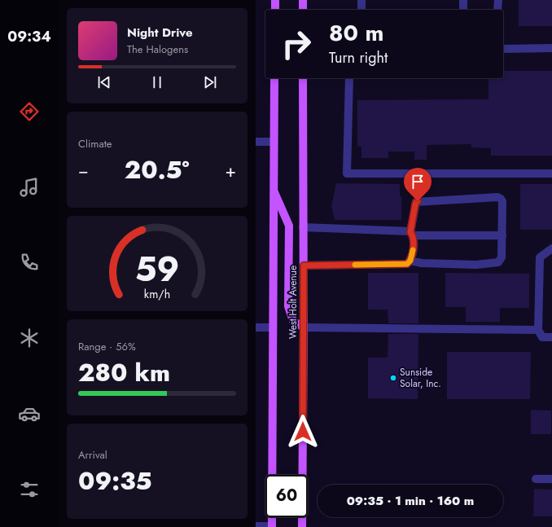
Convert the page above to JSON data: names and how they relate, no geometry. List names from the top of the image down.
{
  "streets": {
    "main road": ["West Holt Avenue"]
  },
  "places": ["Sunside Solar, Inc."],
  "page": {
    "tabs": "09:34",
    "turn": ["80 m", "Turn right"],
    "song": ["Night Drive", "The Halogens"],
    "tile": [
      "Climate",
      ["Range · 56%", "280 km"],
      ["Arrival", "09:35"]
    ],
    "heat": ["−", "20.5°", "+"],
    "limit": "60",
    "trip": "09:35 · 1 min · 160 m",
    "gauge": ["59", "km/h"]
  }
}
